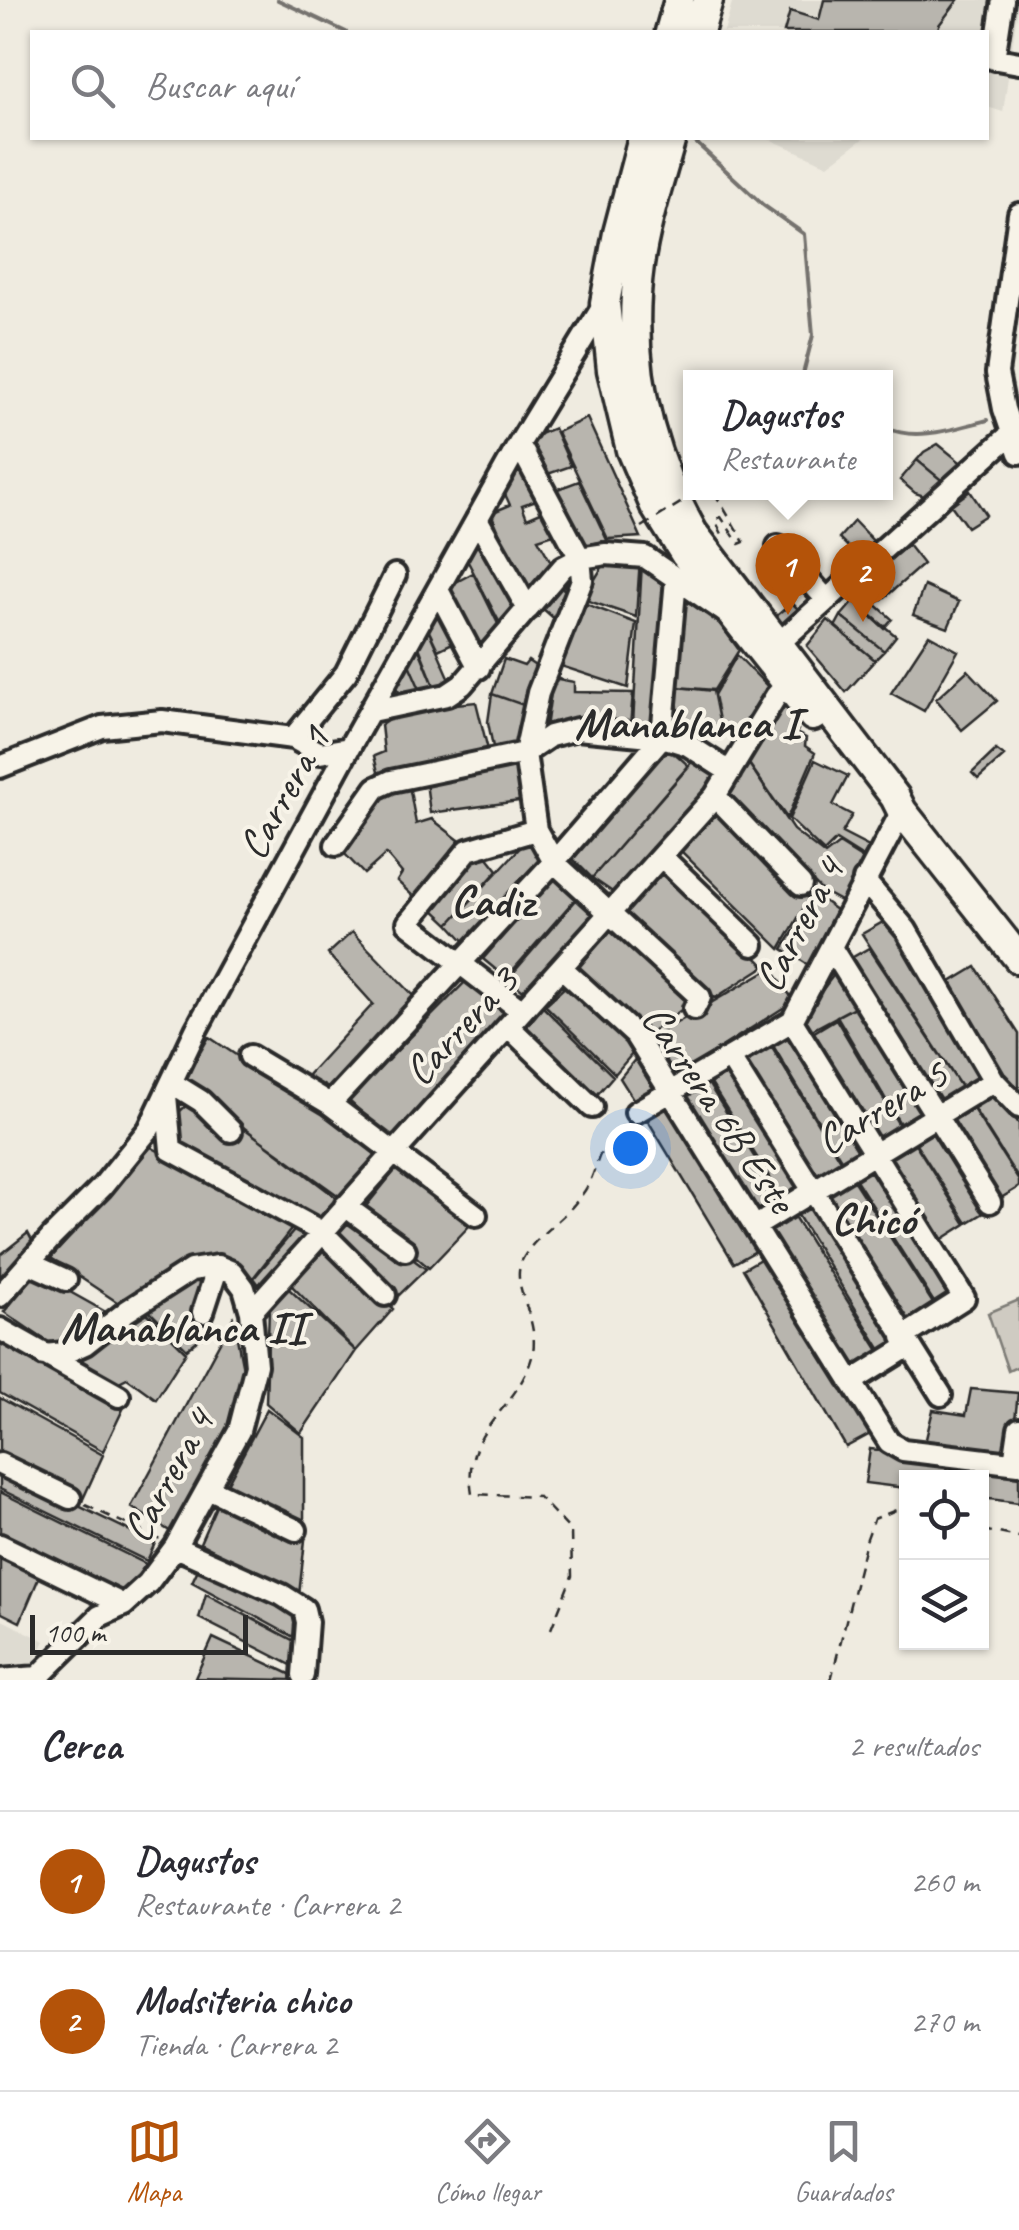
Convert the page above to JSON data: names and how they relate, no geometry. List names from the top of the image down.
{
  "streets": {
    "street": [
      "Carrera 1",
      "Carrera 4",
      "Carrera 3",
      "Carrera 5",
      "Carrera 6B Este"
    ]
  },
  "crossings": [
    ["Carrera 4", "Carrera 3"],
    ["Carrera 4", "Carrera 6B Este"],
    ["Carrera 3", "Carrera 6B Este"],
    ["Carrera 5", "Carrera 6B Este"]
  ],
  "districts": [
    "Manablanca I",
    "Cadiz",
    "Chicó",
    "Manablanca II"
  ],
  "scale_bar": "100 m",
  "page": {
    "search": "Buscar aquí",
    "popup": ["Dagustos", "Restaurante"],
    "pins": ["1", "2"],
    "scale": "100 m",
    "heading": ["Cerca", "2 resultados"],
    "list": [
      {
        "mark": "1",
        "name": "Dagustos",
        "note": "Restaurante · Carrera 2",
        "value": "260 m"
      },
      {
        "mark": "2",
        "name": "Modsiteria chico",
        "note": "Tienda · Carrera 2",
        "value": "270 m"
      }
    ],
    "nav": ["Mapa", "Cómo llegar", "Guardados"]
  }
}
